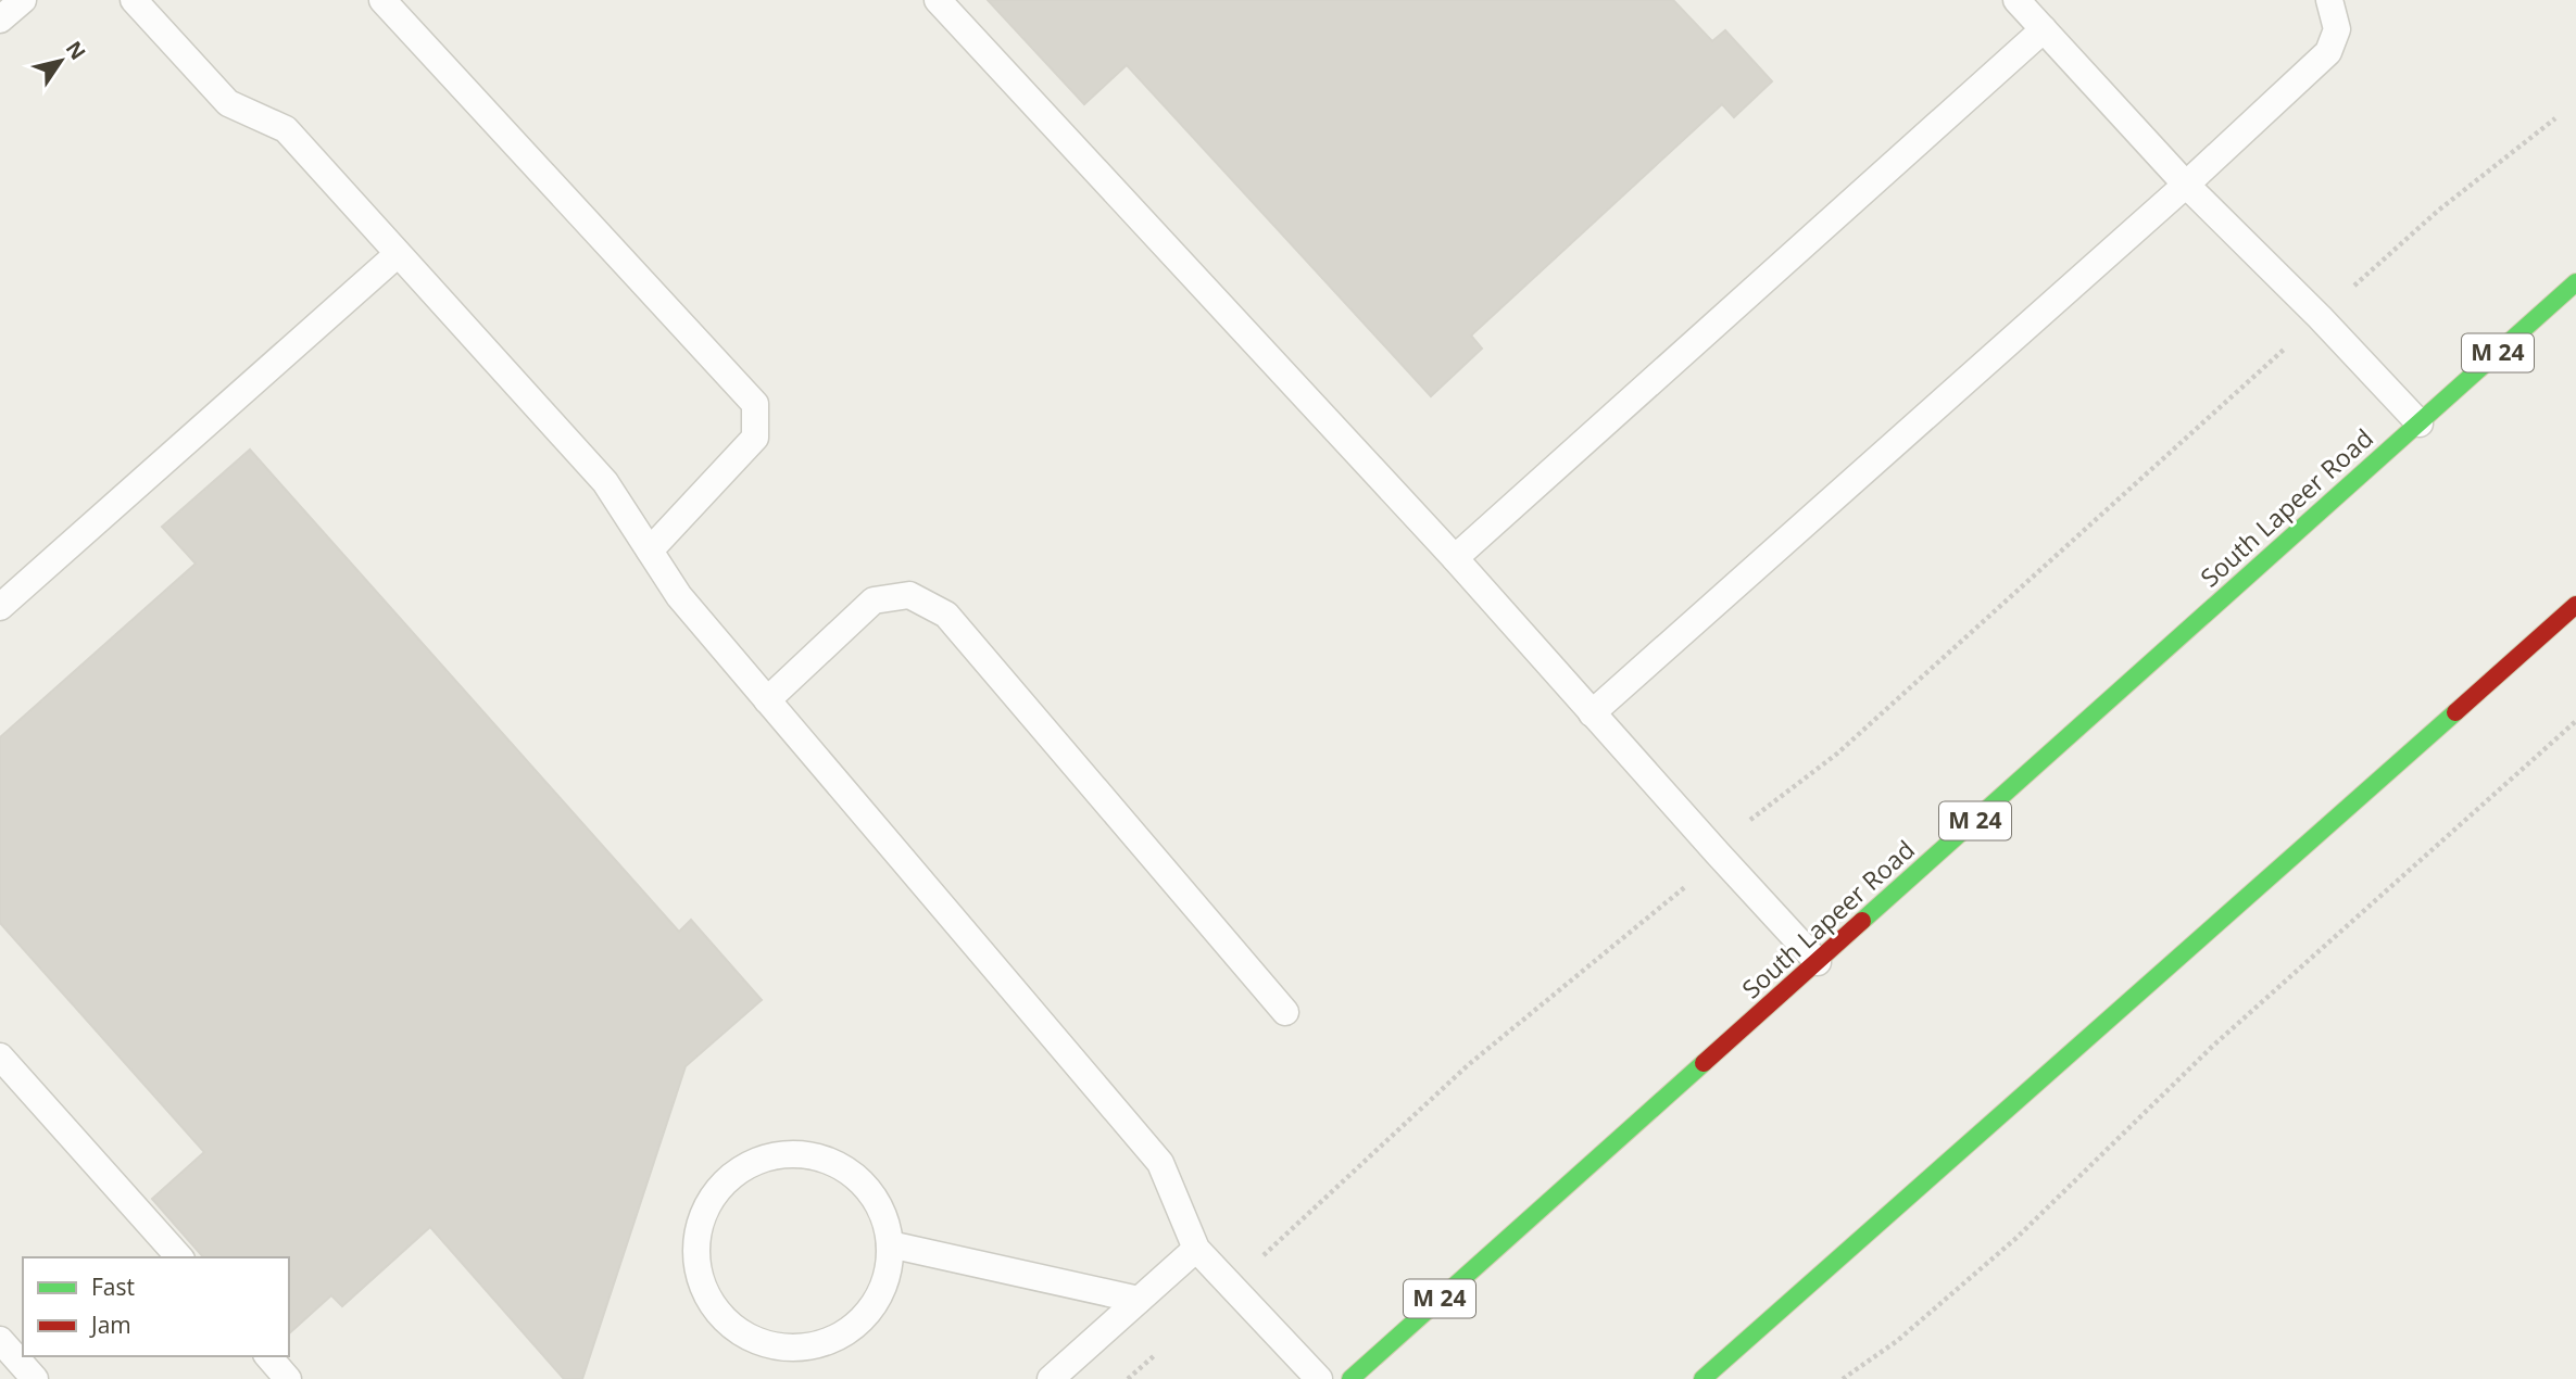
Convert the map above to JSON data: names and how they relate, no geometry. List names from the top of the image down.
{
  "streets": {
    "main road": ["M 24", "South Lapeer Road"]
  },
  "legend": ["Fast", "Jam"],
  "north": "top right"
}
